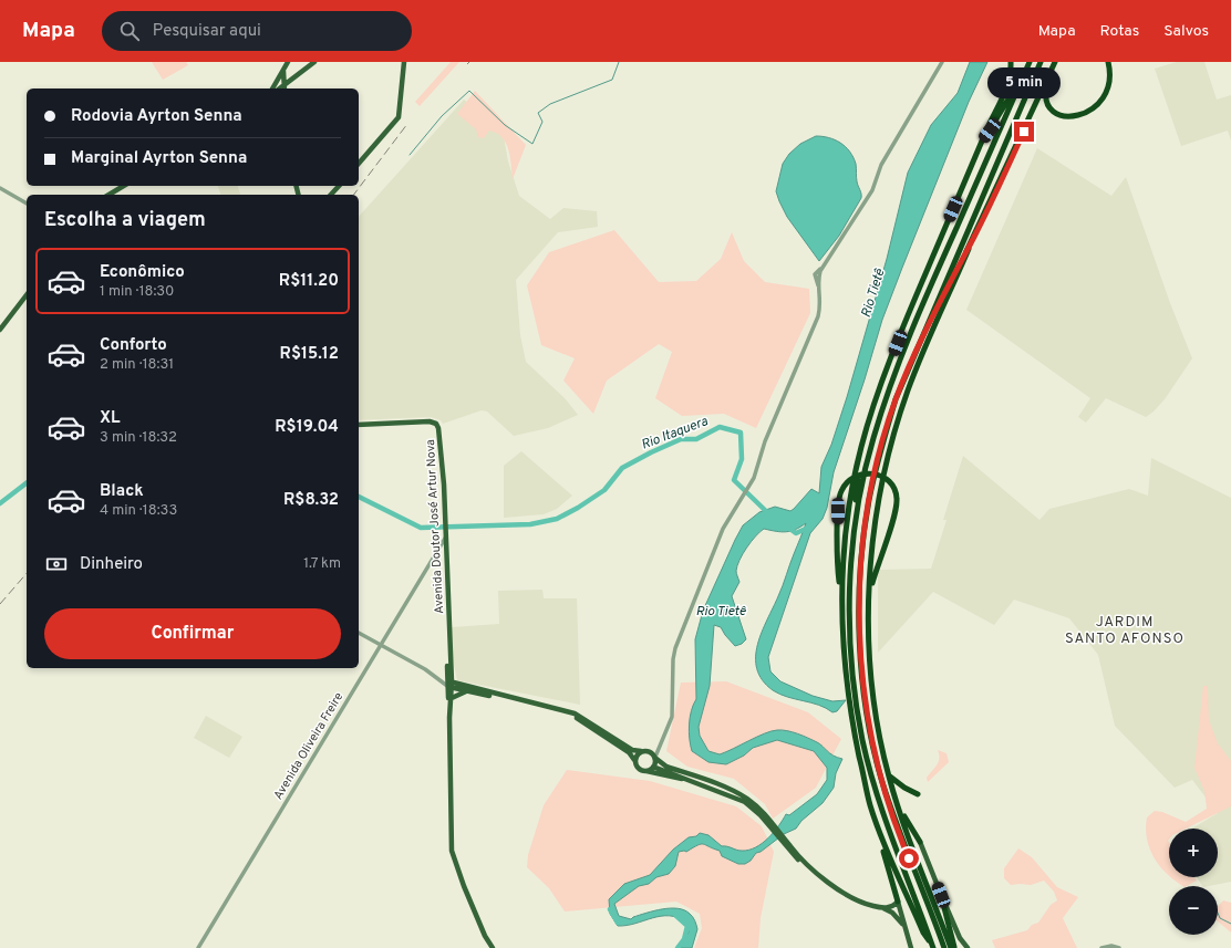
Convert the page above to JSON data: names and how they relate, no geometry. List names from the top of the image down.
{
  "streets": {
    "main road": ["Avenida Doutor José Artur Nova"],
    "street": ["Avenida Oliveira Freire"]
  },
  "crossings": [
    ["Avenida Doutor José Artur Nova", "Avenida Oliveira Freire"]
  ],
  "districts": ["JARDIM SANTO AFONSO"],
  "water": ["Rio Tietê", "Rio Itaquera"],
  "page": {
    "header": "Mapa",
    "search": "Pesquisar aqui",
    "nav": ["Mapa", "Rotas", "Salvos"],
    "bubble": "5 min",
    "banner": ["Rodovia Ayrton Senna", "Marginal Ayrton Senna"],
    "heading": "Escolha a viagem",
    "list": [
      {
        "name": "Econômico",
        "note": "1 min · 18:30",
        "value": "R$11.20"
      },
      {
        "name": "Conforto",
        "note": "2 min · 18:31",
        "value": "R$15.12"
      },
      {
        "name": "XL",
        "note": "3 min · 18:32",
        "value": "R$19.04"
      },
      {
        "name": "Black",
        "note": "4 min · 18:33",
        "value": "R$8.32"
      }
    ],
    "pay": ["Dinheiro", "1.7 km"],
    "buttons": "Confirmar",
    "map_buttons": ["+", "−"]
  }
}
